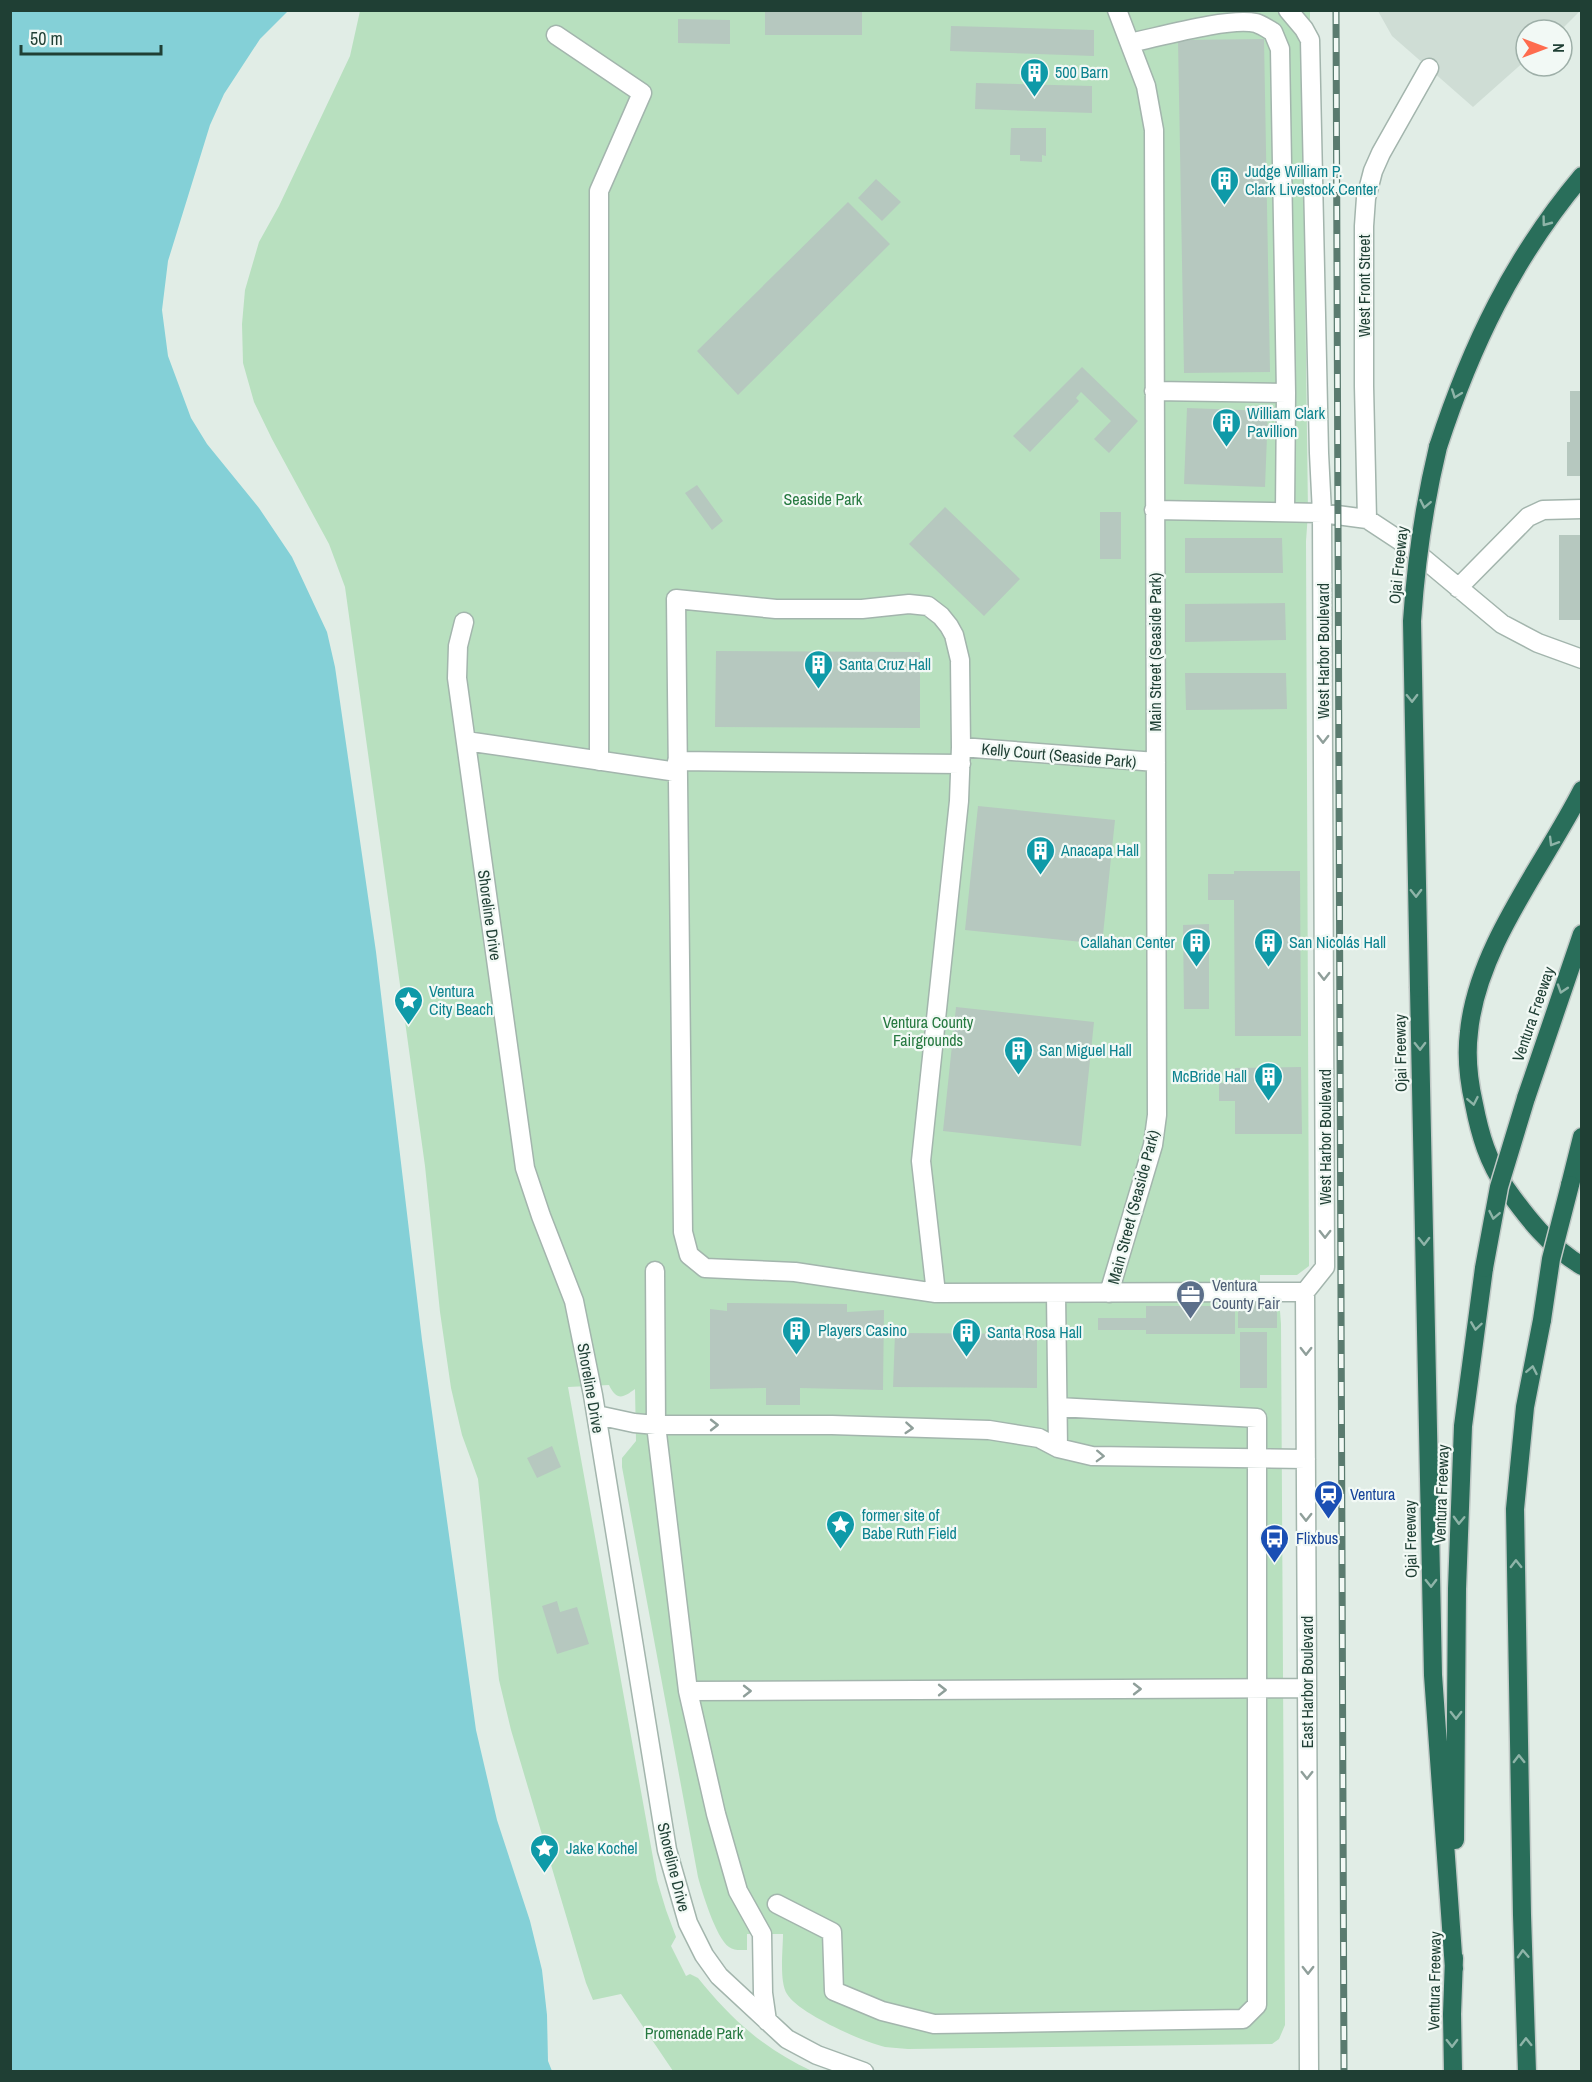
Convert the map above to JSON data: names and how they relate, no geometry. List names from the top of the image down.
{
  "streets": {
    "highway": ["Ojai Freeway", "Ventura Freeway"],
    "street": [
      "West Front Street",
      "West Harbor Boulevard",
      "Main Street (Seaside Park)",
      "Kelly Court (Seaside Park)",
      "Shoreline Drive",
      "East Harbor Boulevard"
    ]
  },
  "crossings": [
    ["Ojai Freeway", "Ventura Freeway"],
    ["West Harbor Boulevard", "East Harbor Boulevard"],
    ["Main Street (Seaside Park)", "Kelly Court (Seaside Park)"],
    ["Kelly Court (Seaside Park)", "Shoreline Drive"]
  ],
  "one_way": ["West Harbor Boulevard", "East Harbor Boulevard"],
  "parks": ["Seaside Park", "Ventura County Fairgrounds", "Promenade Park"],
  "places": {
    "building": [
      "500 Barn",
      "Judge William P. Clark Livestock Center",
      "William Clark Pavillion",
      "Santa Cruz Hall",
      "Anacapa Hall",
      "Callahan Center",
      "San Nicolás Hall",
      "San Miguel Hall",
      "McBride Hall",
      "Players Casino",
      "Santa Rosa Hall"
    ],
    "place": ["Ventura City Beach", "former site of Babe Ruth Field", "Jake Kochel"],
    "office": ["Ventura County Fair"],
    "station": ["Ventura"],
    "bus stop": ["Flixbus"]
  },
  "scale_bar": "50 m",
  "north": "right"
}
